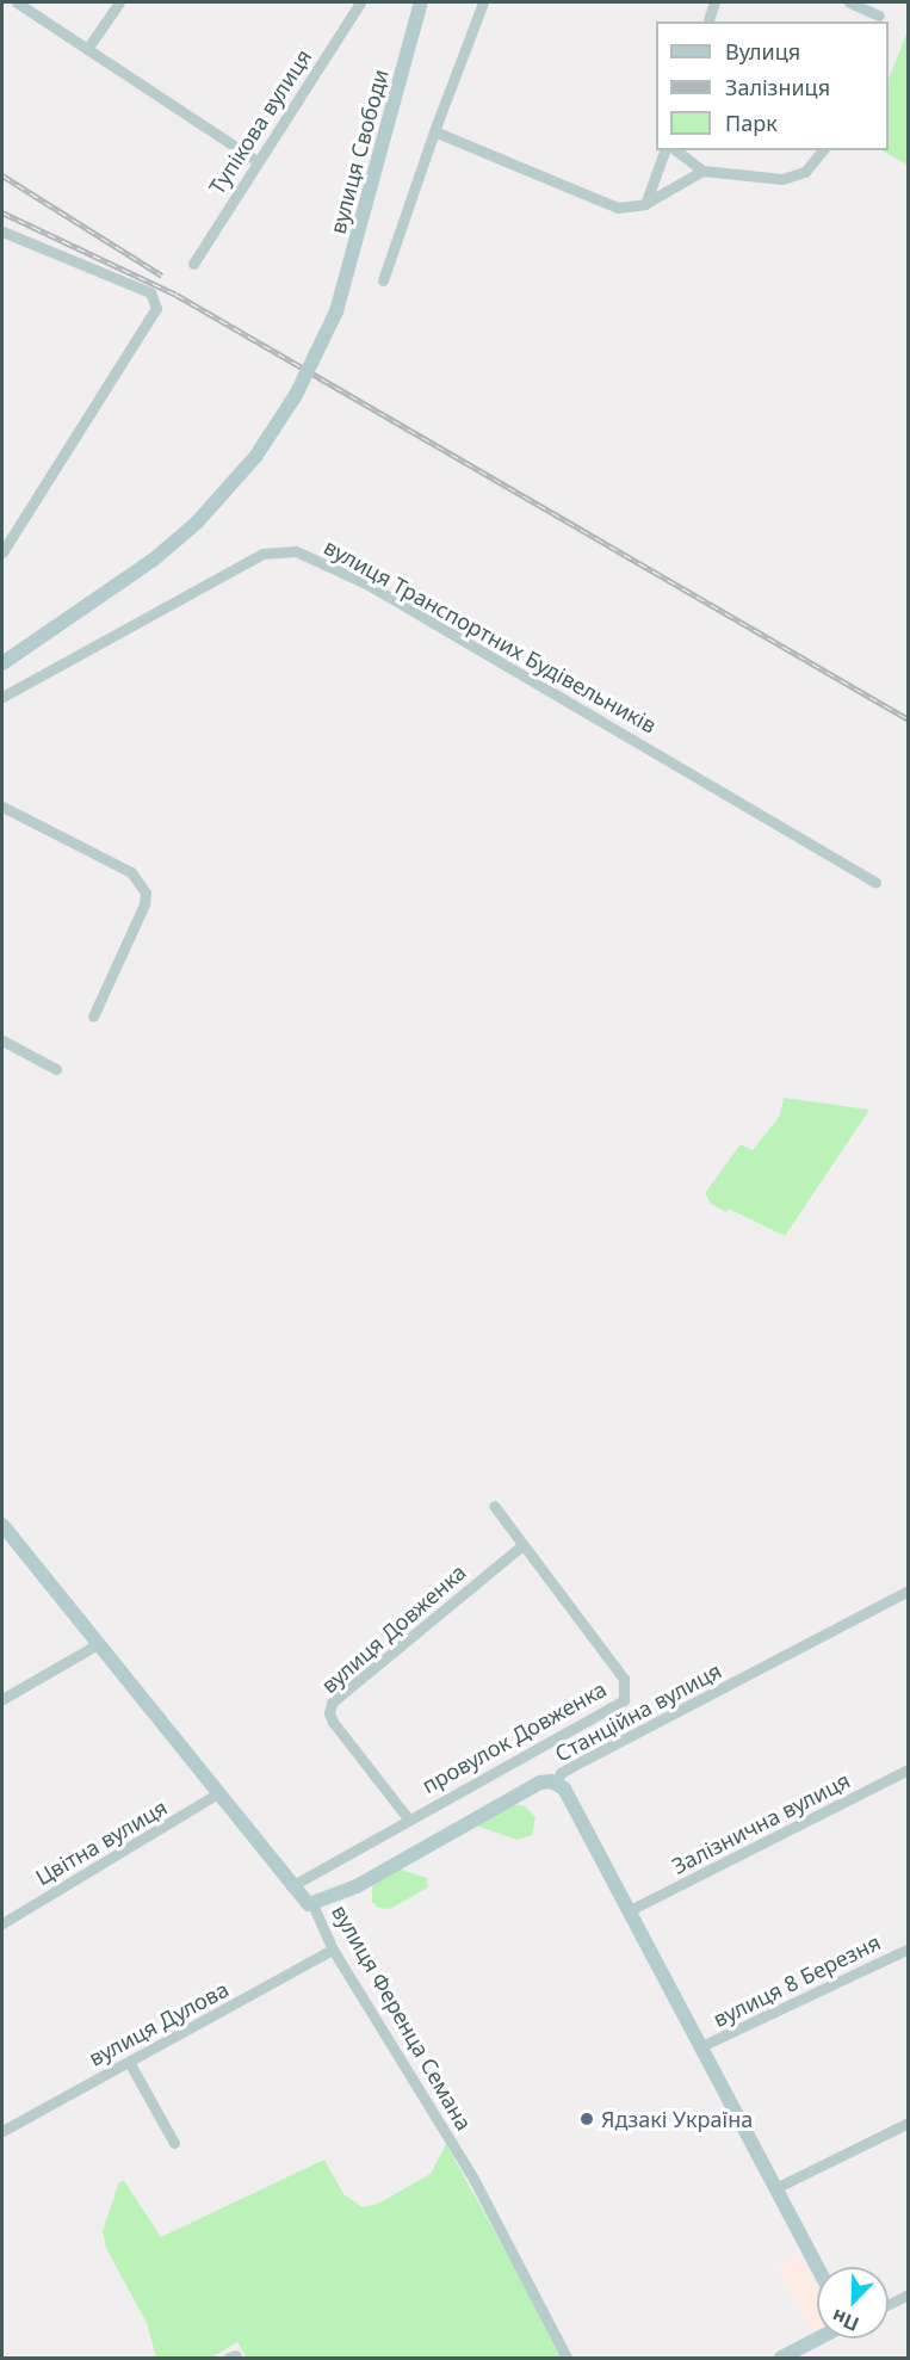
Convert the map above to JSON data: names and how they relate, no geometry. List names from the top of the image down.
{
  "streets": {
    "street": [
      "Тупікова вулиця",
      "вулиця Свободи",
      "вулиця Транспортних Будівельників",
      "вулиця Довженка",
      "Станційна вулиця",
      "провулок Довженка",
      "Залізнична вулиця",
      "Цвітна вулиця",
      "вулиця 8 Березня",
      "вулиця Ференца Семана",
      "вулиця Дулова"
    ]
  },
  "crossings": [
    ["вулиця Довженка", "провулок Довженка"],
    ["Станційна вулиця", "вулиця Ференца Семана"],
    ["провулок Довженка", "вулиця Ференца Семана"],
    ["Цвітна вулиця", "вулиця Ференца Семана"],
    ["вулиця Ференца Семана", "вулиця Дулова"]
  ],
  "places": ["Ядзакі Україна"],
  "legend": ["Вулиця", "Залізниця", "Парк"],
  "north": "bottom left"
}
